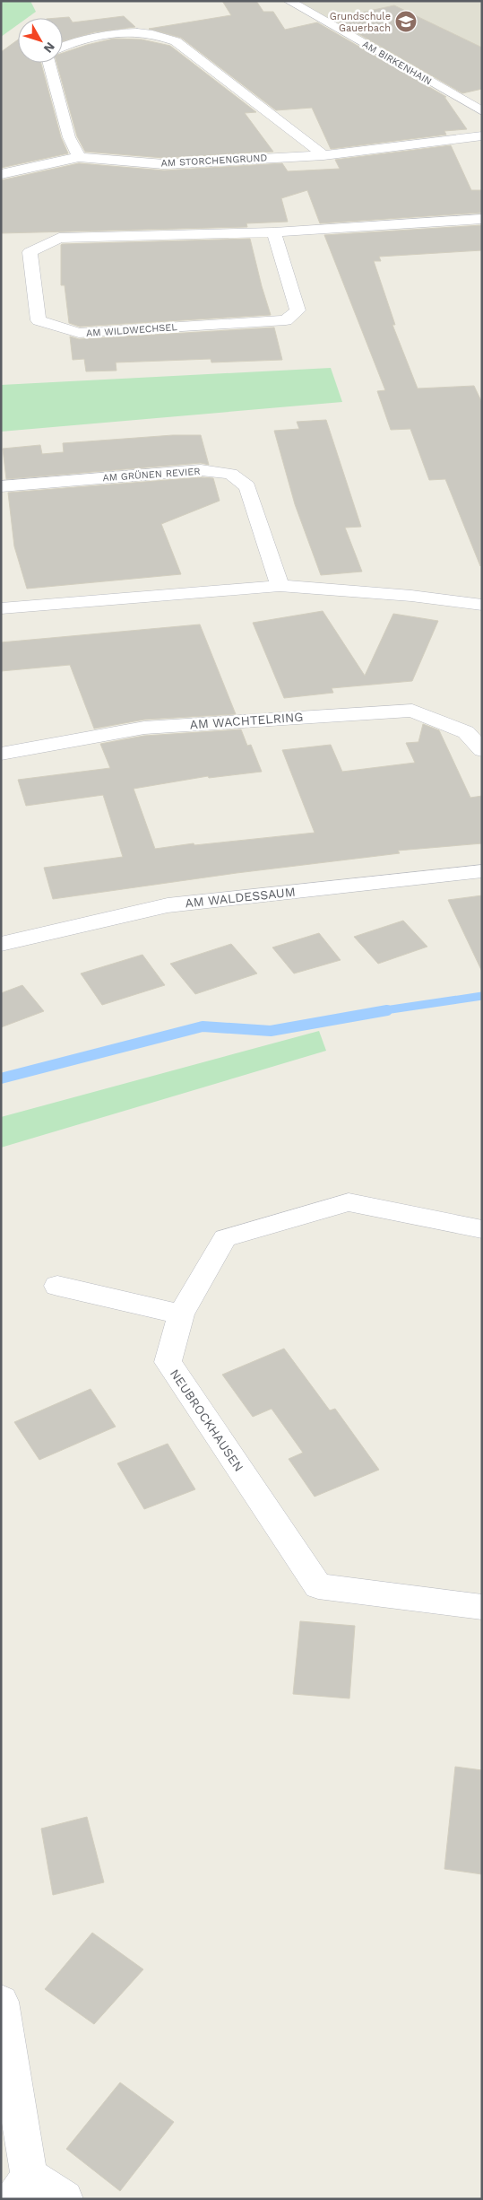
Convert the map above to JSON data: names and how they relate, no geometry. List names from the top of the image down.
{
  "streets": {
    "street": [
      "AM BIRKENHAIN",
      "AM STORCHENGRUND",
      "AM WILDWECHSEL",
      "AM GRÜNEN REVIER",
      "AM WACHTELRING",
      "AM WALDESSAUM",
      "NEUBROCKHAUSEN"
    ]
  },
  "places": {
    "school or university": ["Grundschule Gauerbach"]
  },
  "north": "bottom right"
}
